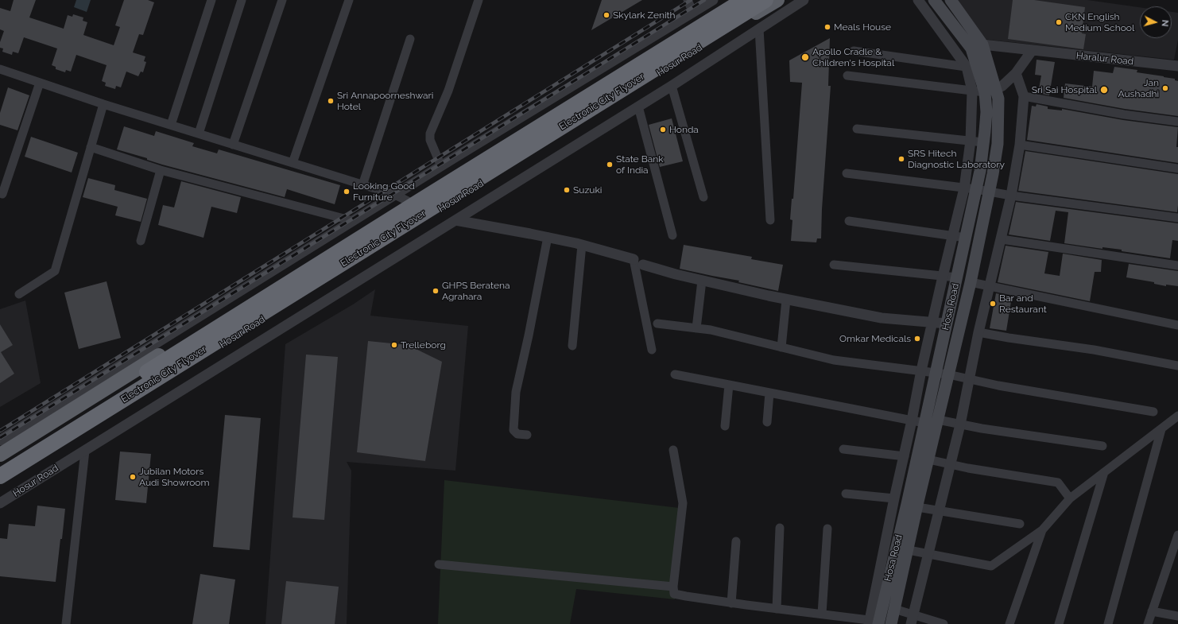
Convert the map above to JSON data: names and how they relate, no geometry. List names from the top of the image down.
{
  "streets": {
    "highway": ["Hosur Road", "Electronic City Flyover"],
    "main road": ["Hosa Road"],
    "street": ["Haralur Road"]
  },
  "crossings": [
    ["Haralur Road", "Hosa Road"]
  ],
  "places": [
    "Skylark Zenith",
    "CKN English Medium School",
    "Meals House",
    "Apollo Cradle & Children's Hospital",
    "Jan Aushadhi",
    "Sri Sai Hospital",
    "Sri Annapoorneshwari Hotel",
    "Honda",
    "SRS Hitech Diagnostic Laboratory",
    "State Bank of India",
    "Suzuki",
    "Looking Good Furniture",
    "GHPS Beratena Agrahara",
    "Bar and Restaurant",
    "Omkar Medicals",
    "Trelleborg",
    "Jubilan Motors Audi Showroom"
  ],
  "north": "right"
}
